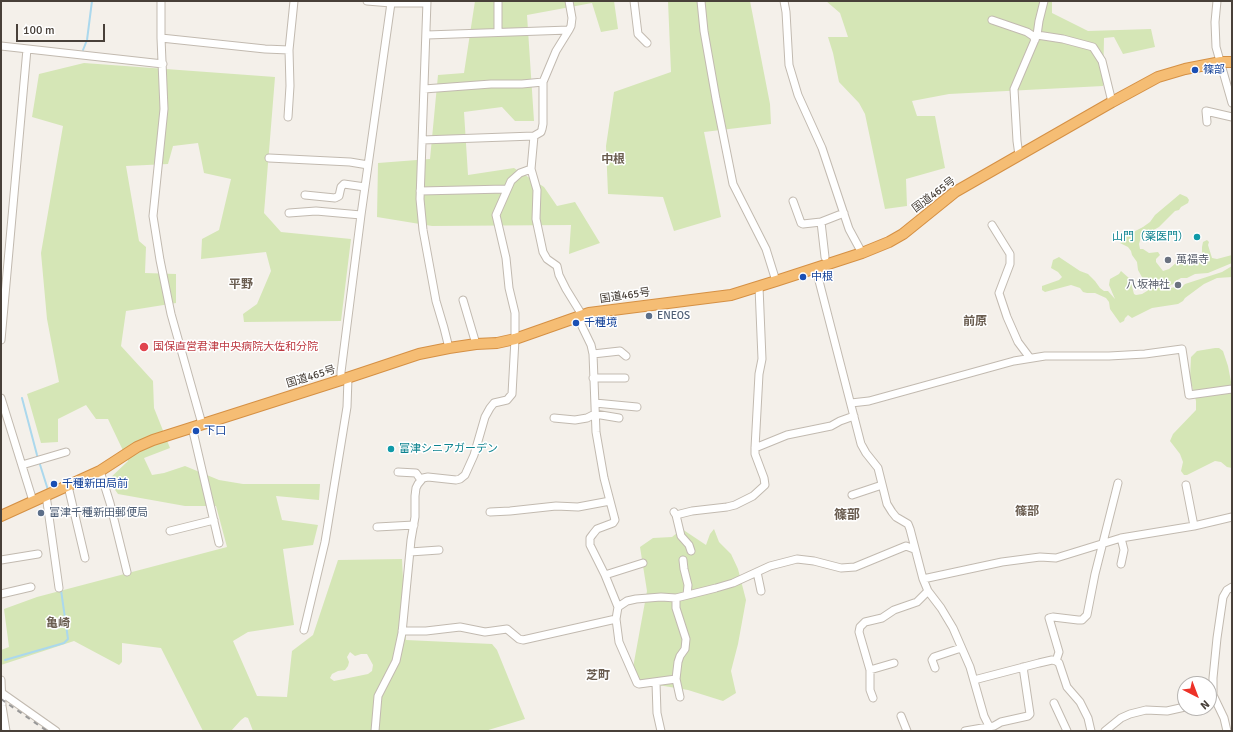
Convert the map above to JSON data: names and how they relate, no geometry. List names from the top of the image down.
{
  "streets": {
    "highway": ["国道465号"]
  },
  "districts": [
    "中根",
    "平野",
    "前原",
    "篠部",
    "篠部",
    "亀崎",
    "芝町"
  ],
  "places": [
    "篠部",
    "山門（薬医門）",
    "萬福寺",
    "中根",
    "八坂神社",
    "ENEOS",
    "千種境",
    "国保直営君津中央病院大佐和分院",
    "下口",
    "富津シニアガーデン",
    "千種新田局前",
    "富津千種新田郵便局"
  ],
  "scale_bar": "100 m",
  "north": "bottom right"
}
